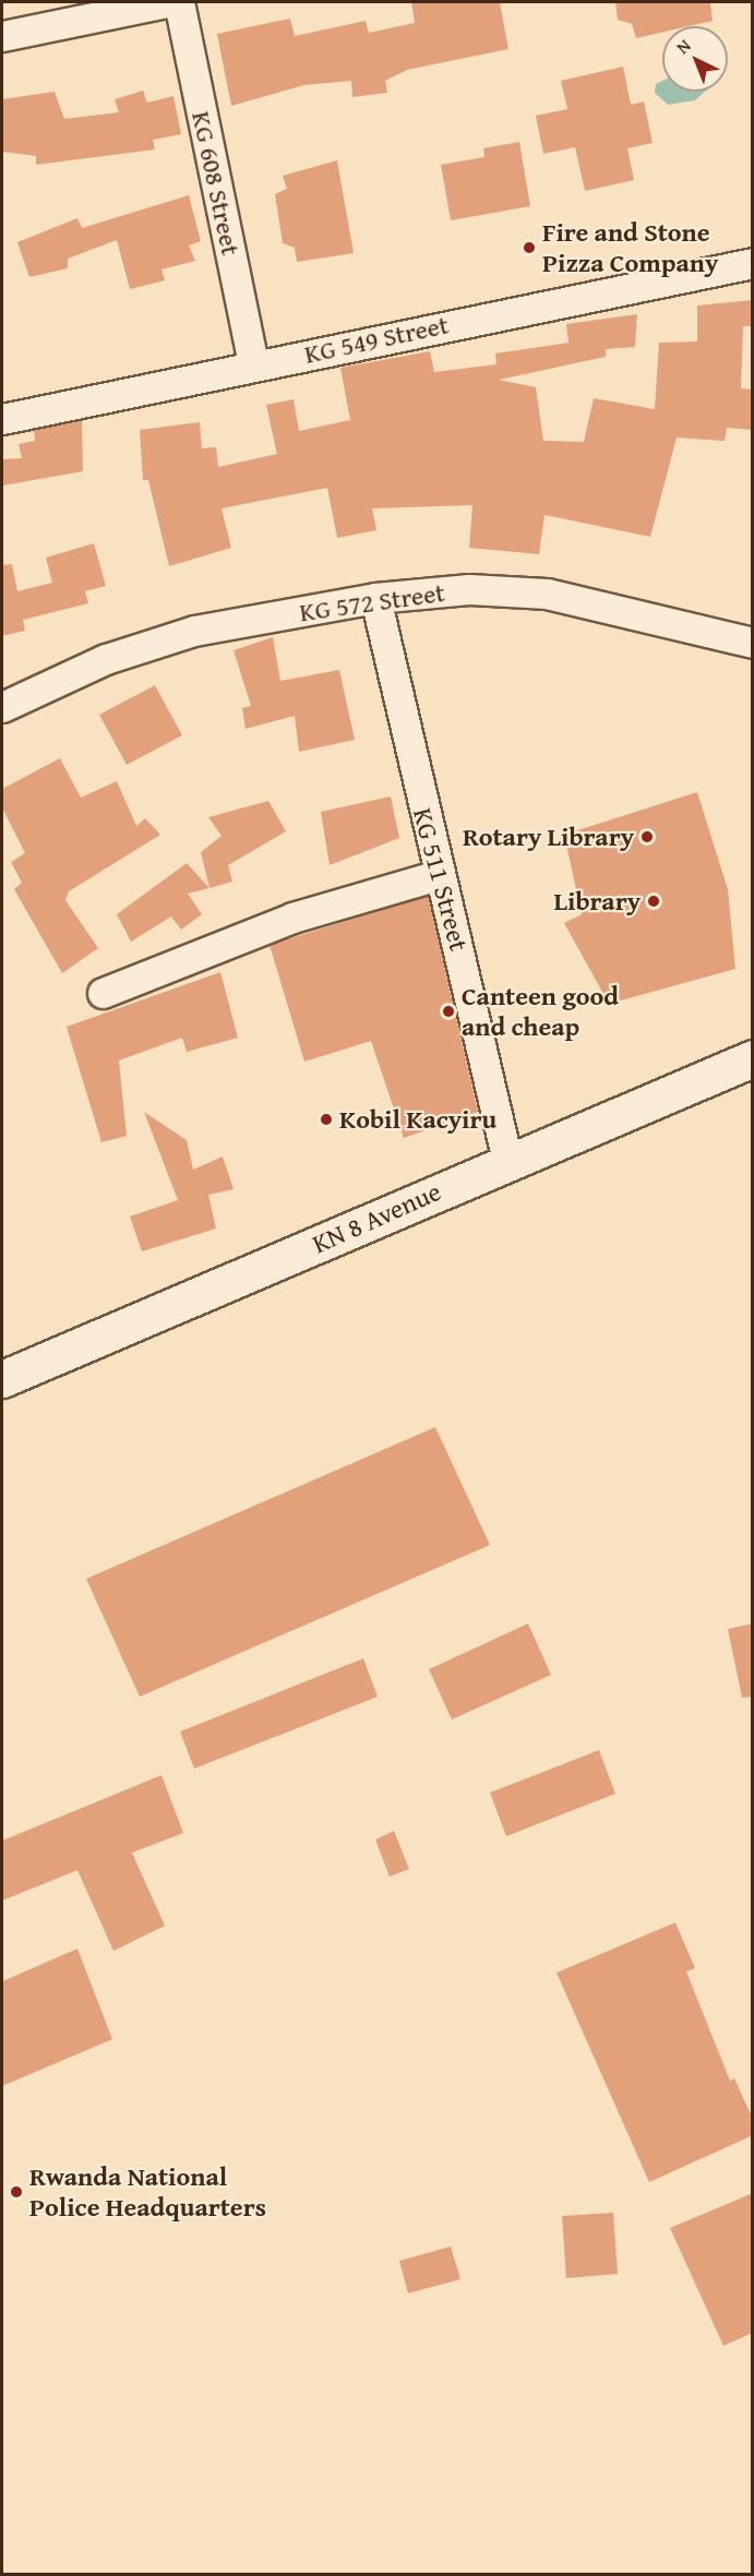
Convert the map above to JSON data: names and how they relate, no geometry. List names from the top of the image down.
{
  "streets": {
    "main road": ["KN 8 Avenue"],
    "street": [
      "KG 608 Street",
      "KG 549 Street",
      "KG 572 Street",
      "KG 511 Street"
    ]
  },
  "crossings": [
    ["KG 608 Street", "KG 549 Street"],
    ["KG 572 Street", "KG 511 Street"],
    ["KG 511 Street", "KN 8 Avenue"]
  ],
  "places": [
    "Fire and Stone Pizza Company",
    "Rotary Library",
    "Library",
    "Canteen good and cheap",
    "Kobil Kacyiru",
    "Rwanda National Police Headquarters"
  ],
  "north": "top left"
}
